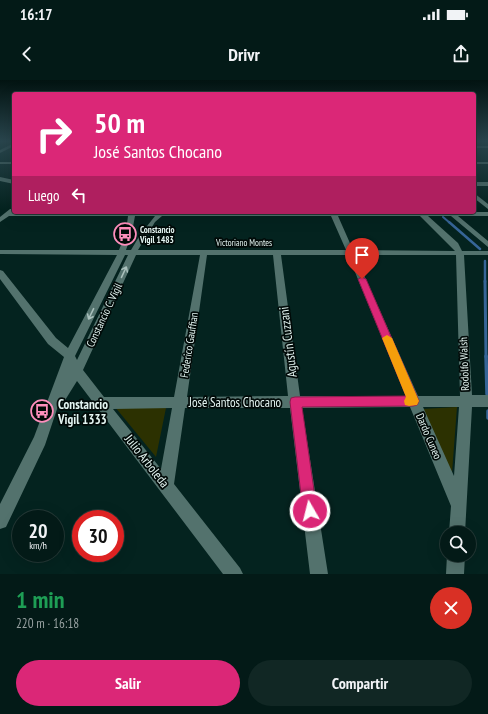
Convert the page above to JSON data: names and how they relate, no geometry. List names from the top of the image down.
{
  "streets": {
    "street": [
      "Victoriano Montes",
      "Constancio C. Vigil",
      "Agustín Cuzzani",
      "Federico Gauffian",
      "Rodolfo Walsh",
      "José Santos Chocano",
      "Dardo Cuneo",
      "Julio Arboleda"
    ]
  },
  "crossings": [
    ["Victoriano Montes", "Constancio C. Vigil"],
    ["Victoriano Montes", "Agustín Cuzzani"],
    ["Victoriano Montes", "Federico Gauffian"],
    ["Victoriano Montes", "Rodolfo Walsh"],
    ["Victoriano Montes", "Dardo Cuneo"],
    ["Constancio C. Vigil", "Julio Arboleda"],
    ["Agustín Cuzzani", "José Santos Chocano"],
    ["Federico Gauffian", "José Santos Chocano"],
    ["Federico Gauffian", "Julio Arboleda"],
    ["Rodolfo Walsh", "José Santos Chocano"],
    ["Rodolfo Walsh", "Dardo Cuneo"],
    ["José Santos Chocano", "Dardo Cuneo"],
    ["José Santos Chocano", "Julio Arboleda"]
  ],
  "places": {
    "bus stop": ["Constancio Vigil 1483", "Constancio Vigil 1333"]
  },
  "page": {
    "status": "16:17",
    "header": "Drivr",
    "turn": ["50 m", "José Santos Chocano"],
    "then": "Luego",
    "speed": "20 km/h",
    "limit": "30",
    "heading": ["1 min", "220 m · 16:18"],
    "buttons": ["Salir", "Compartir"]
  }
}
